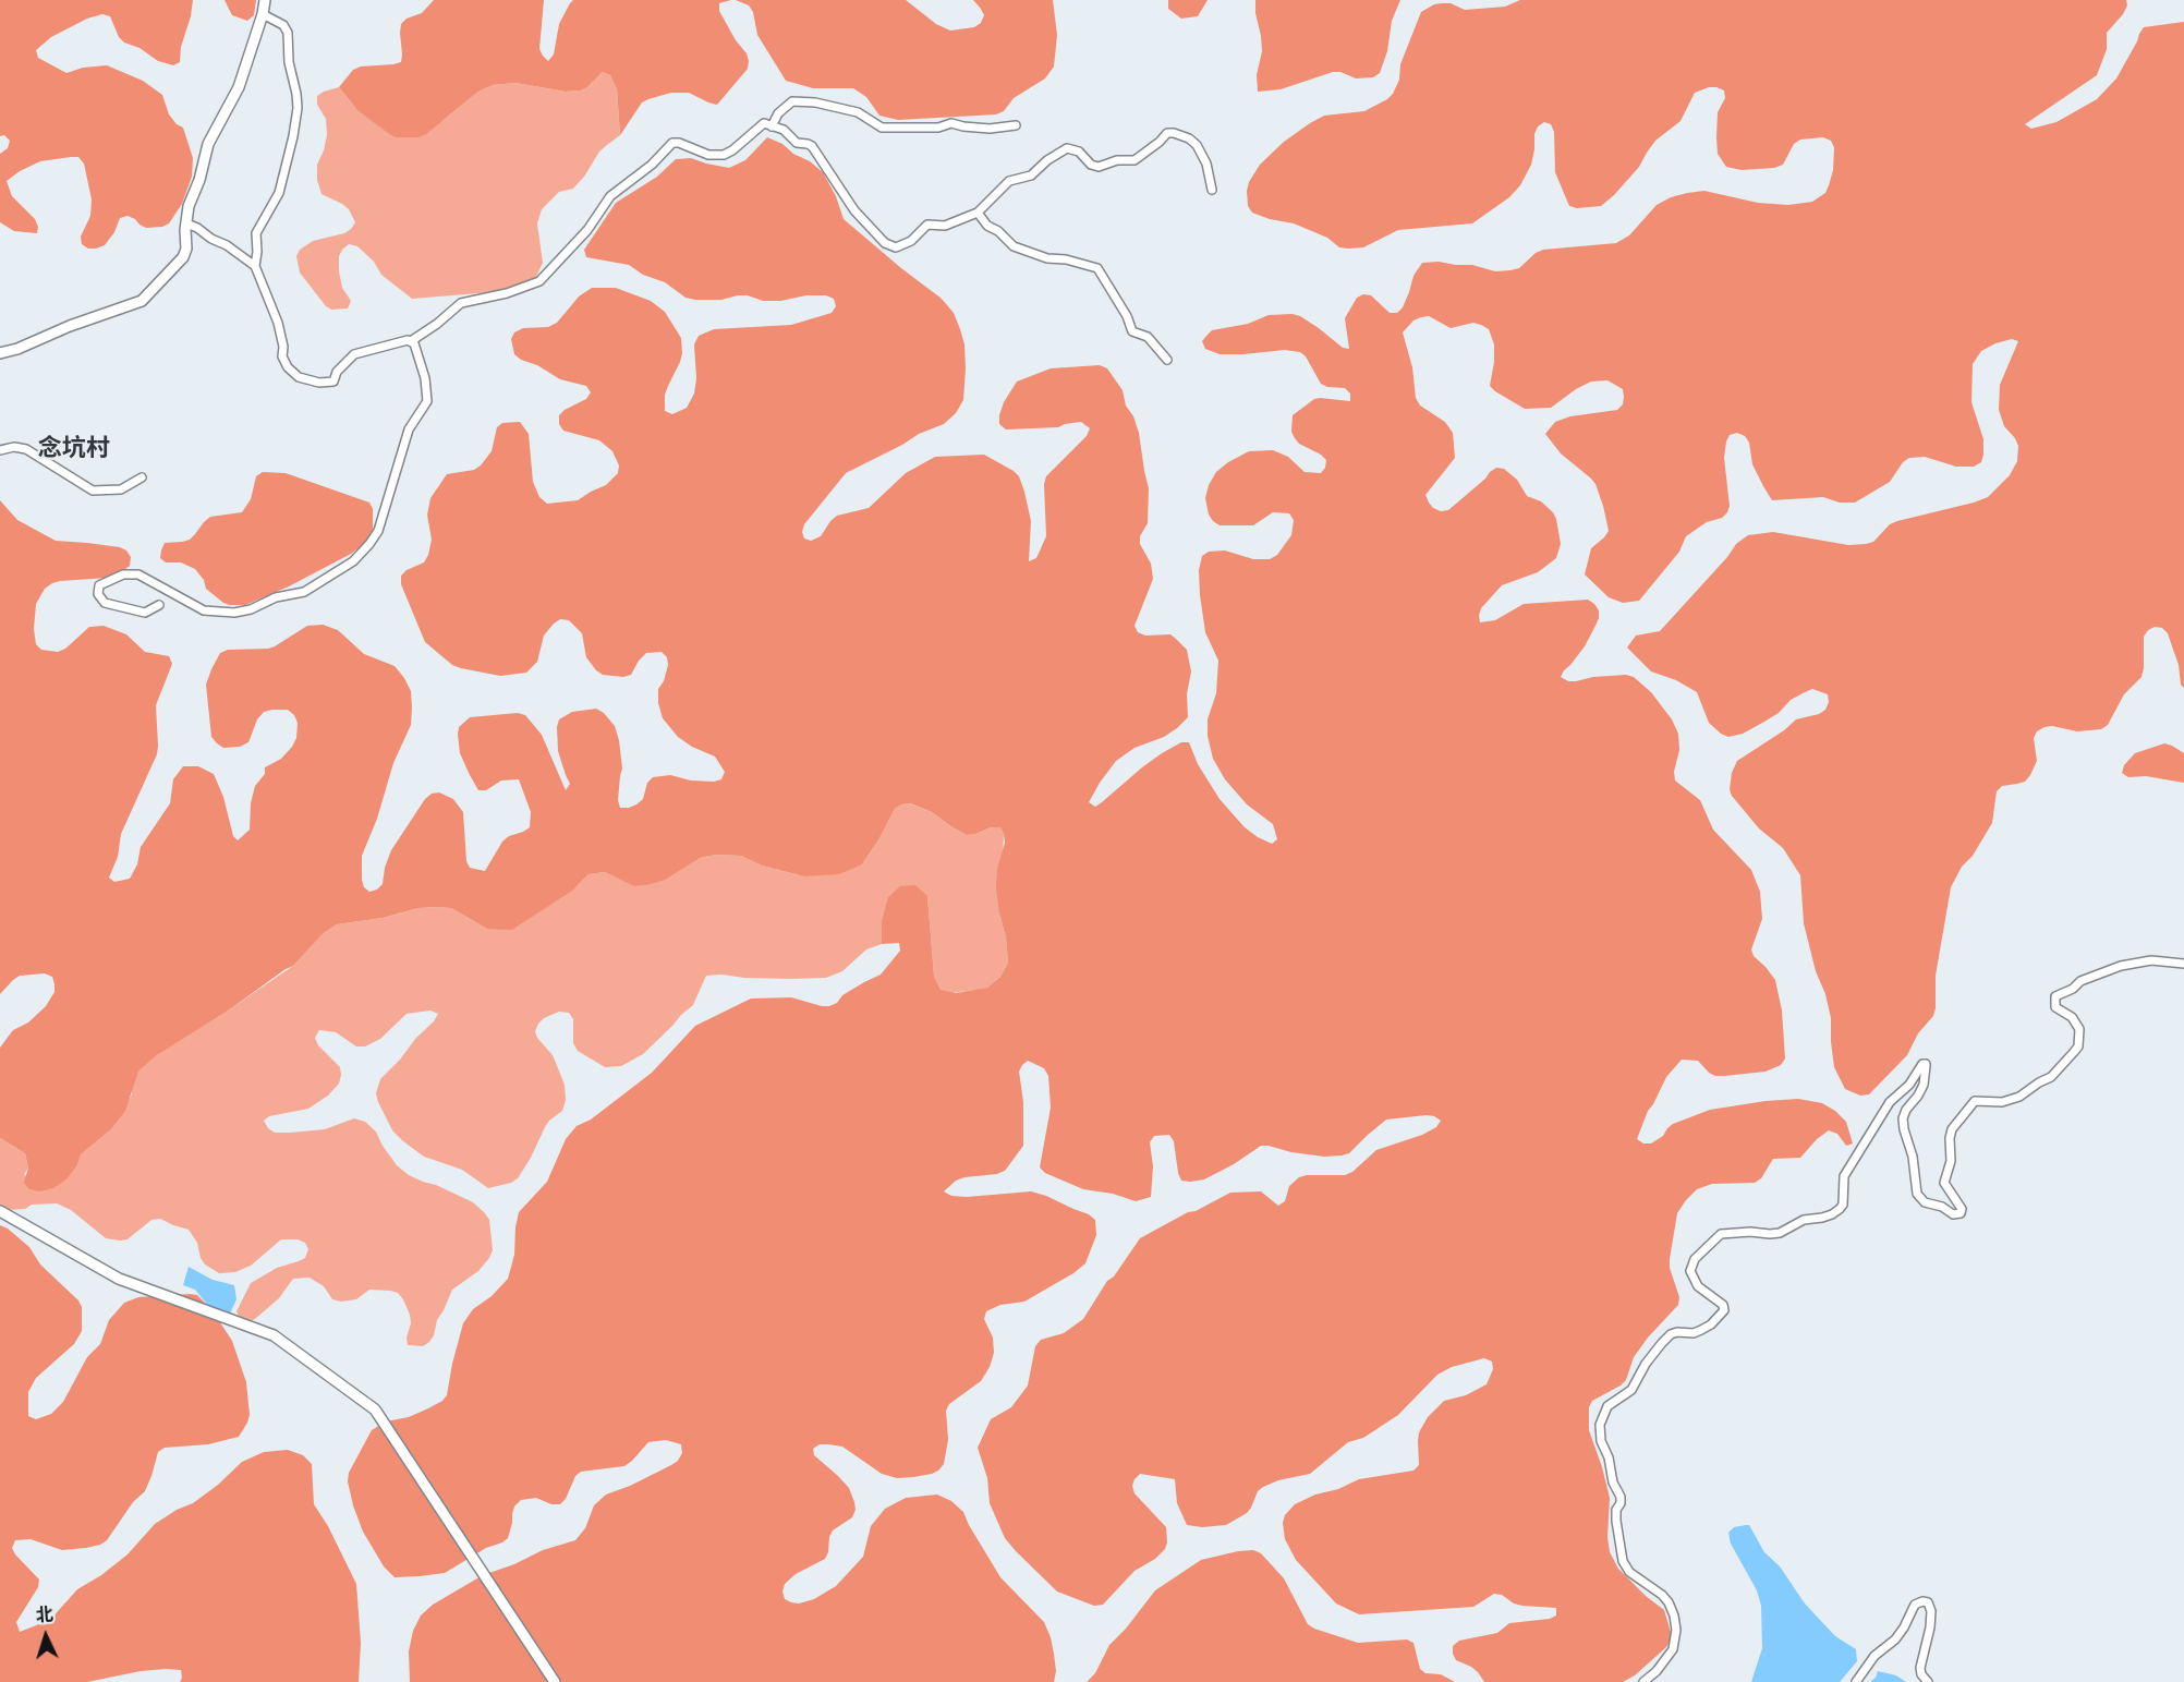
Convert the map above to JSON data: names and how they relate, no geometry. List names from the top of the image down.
{
  "districts": ["念坑村"],
  "north": "top"
}
